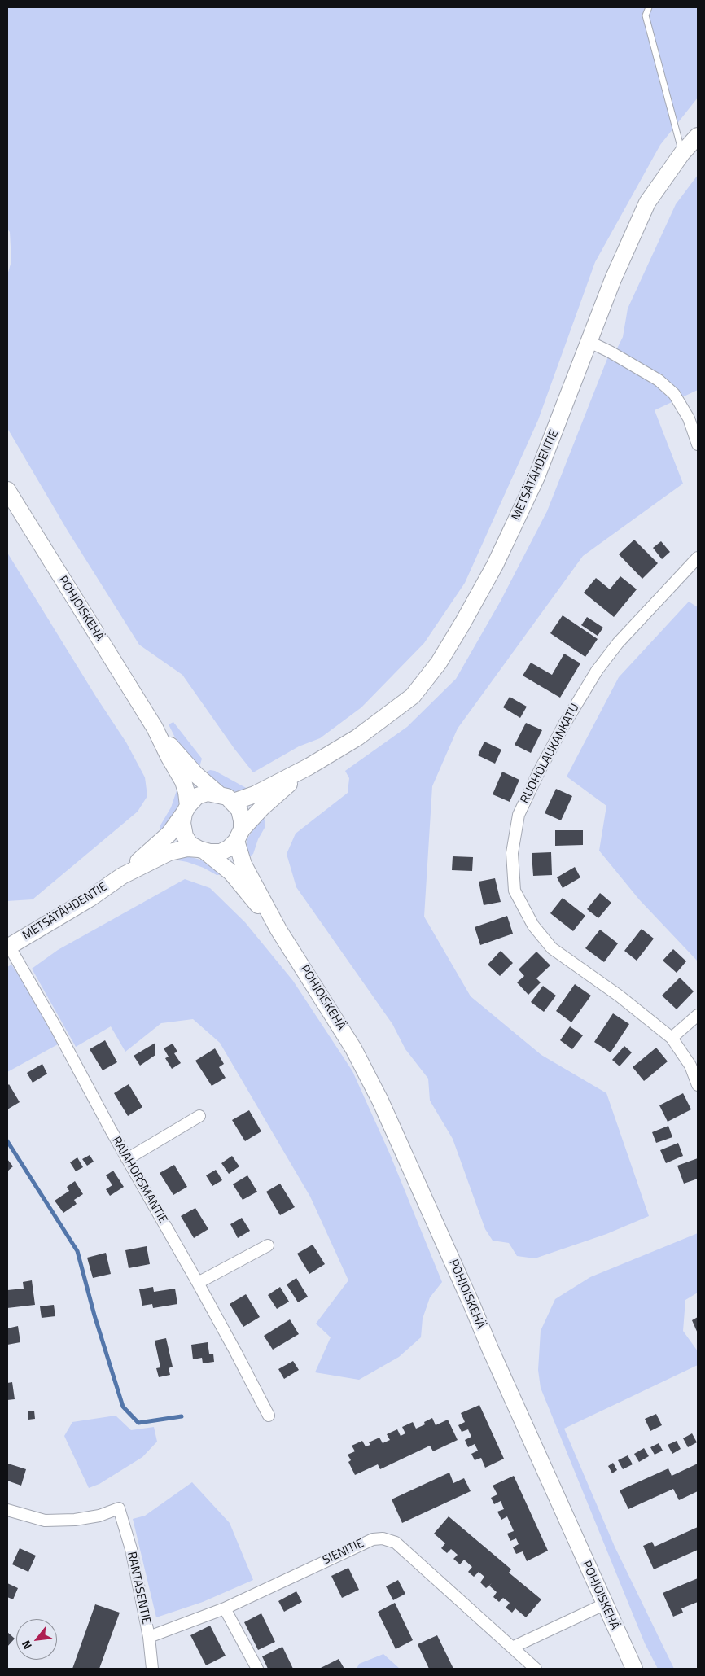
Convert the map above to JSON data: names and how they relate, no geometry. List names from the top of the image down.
{
  "streets": {
    "main road": ["METSÄTÄHDENTIE", "POHJOISKEHÄ"],
    "street": [
      "RUOHOLAUKANKATU",
      "RAJAHORSMANTIE",
      "SIENITIE",
      "RANTASENTIE"
    ]
  },
  "crossings": [
    ["METSÄTÄHDENTIE", "POHJOISKEHÄ"],
    ["METSÄTÄHDENTIE", "RAJAHORSMANTIE"],
    ["SIENITIE", "RANTASENTIE"]
  ],
  "north": "bottom left"
}
